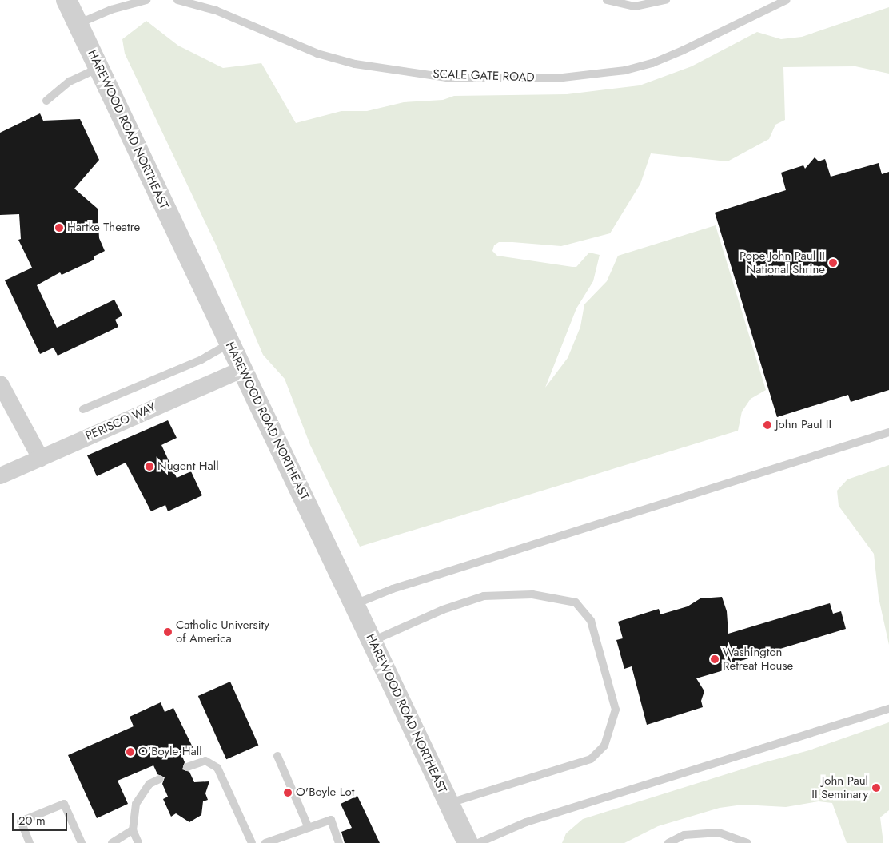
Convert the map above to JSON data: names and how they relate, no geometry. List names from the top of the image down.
{
  "streets": {
    "street": ["HAREWOOD ROAD NORTHEAST", "PERISCO WAY"],
    "lane": ["SCALE GATE ROAD"]
  },
  "crossings": [
    ["HAREWOOD ROAD NORTHEAST", "PERISCO WAY"]
  ],
  "places": [
    "Hartke Theatre",
    "Pope John Paul II National Shrine",
    "John Paul II",
    "Nugent Hall",
    "Catholic University of America",
    "Washington Retreat House",
    "O'Boyle Hall",
    "John Paul II Seminary",
    "O'Boyle Lot"
  ],
  "scale_bar": "20 m"
}
